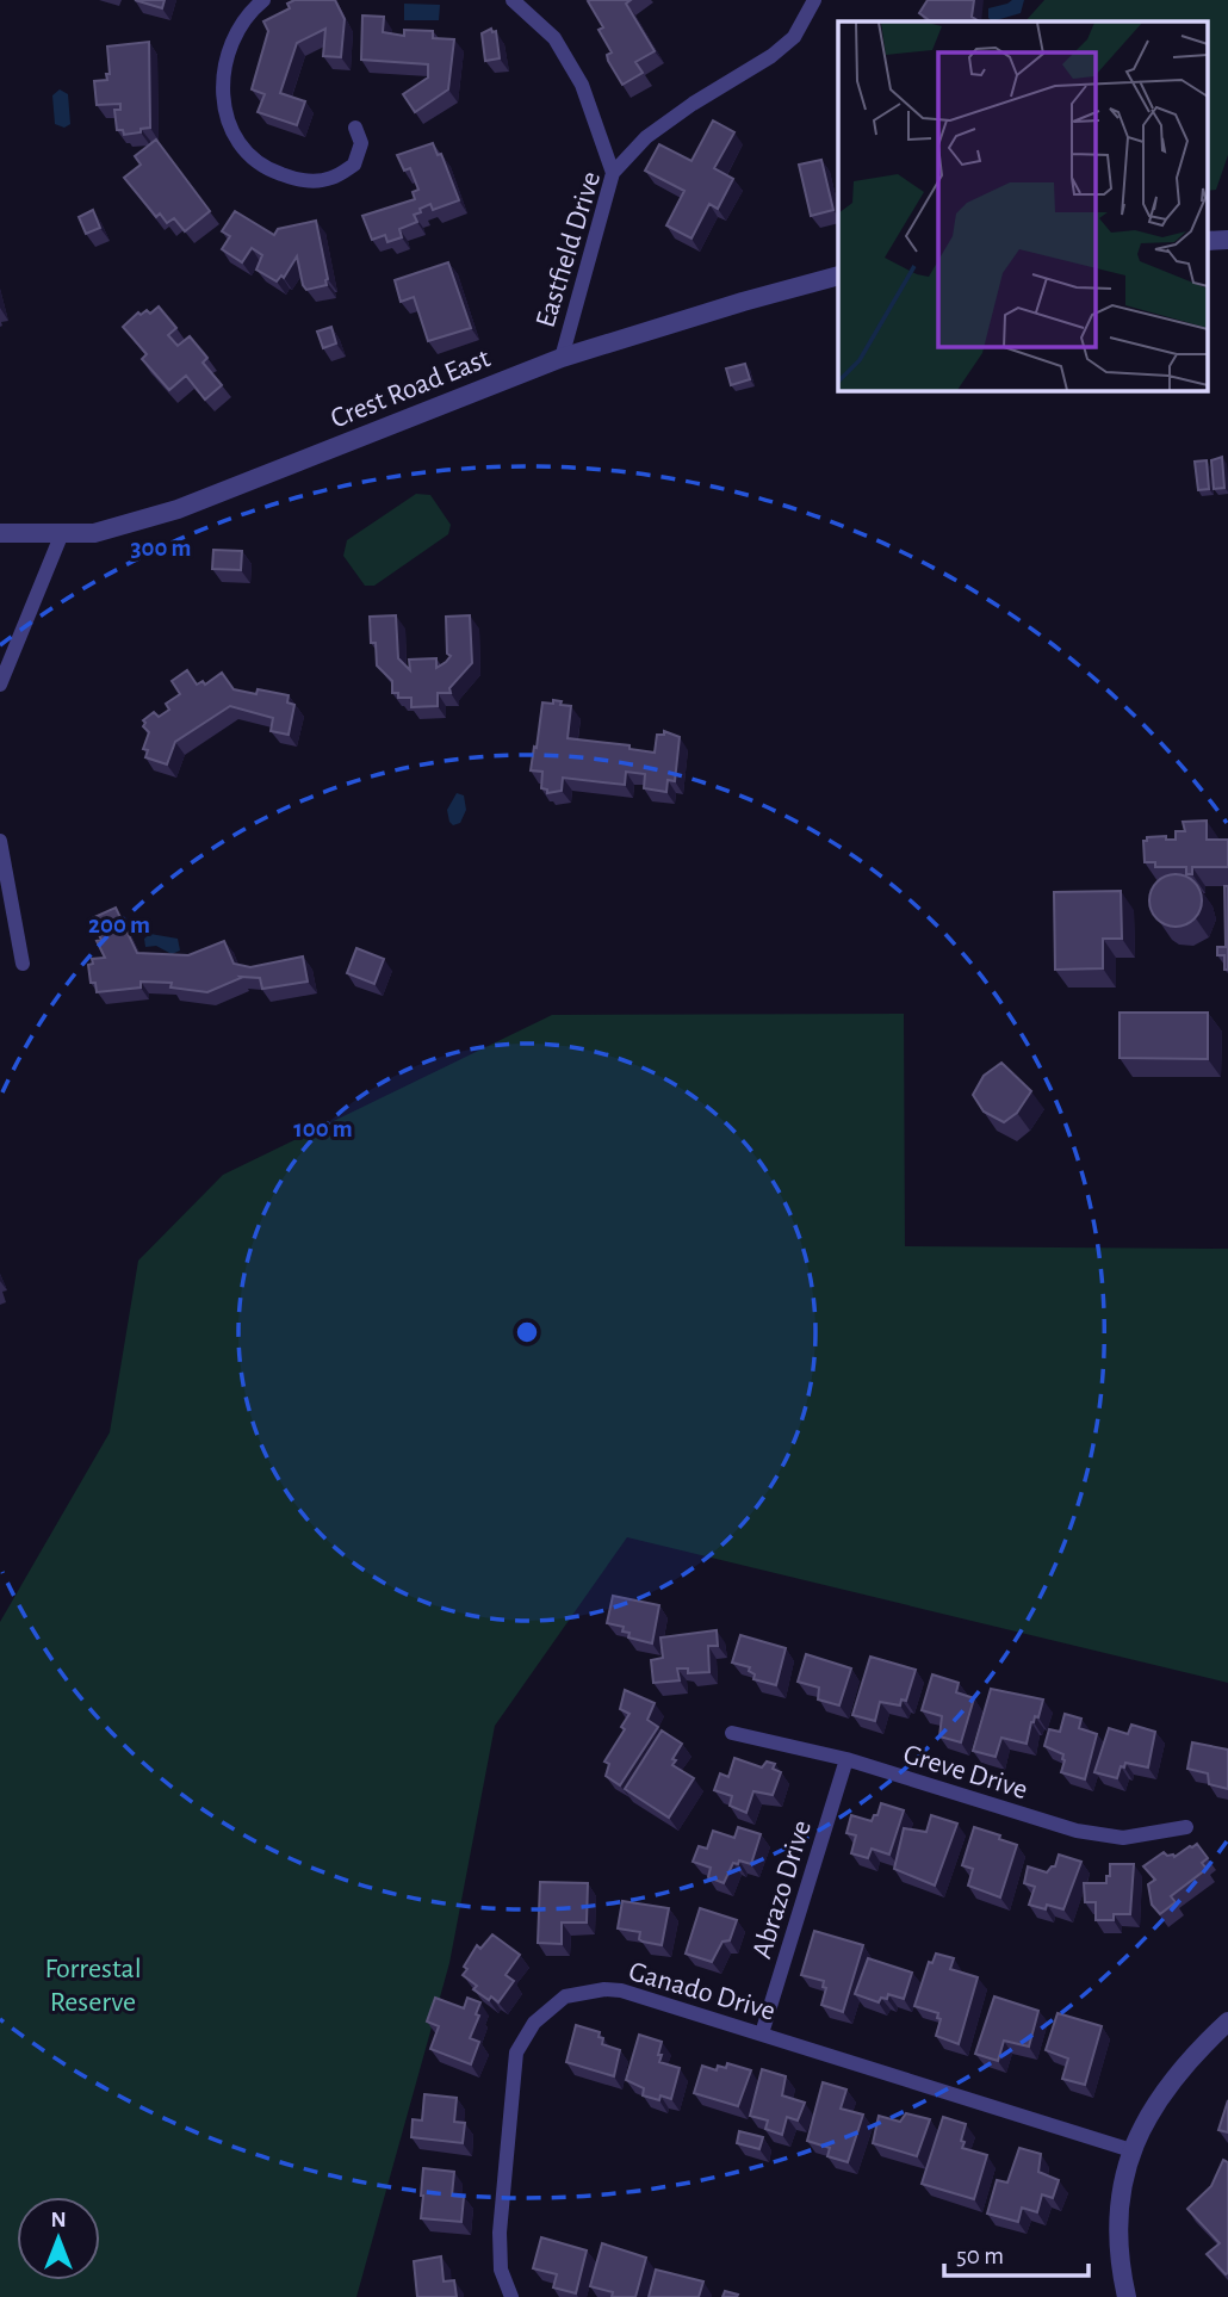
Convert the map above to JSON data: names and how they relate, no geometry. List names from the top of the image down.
{
  "streets": {
    "street": [
      "Eastfield Drive",
      "Crest Road East",
      "Greve Drive",
      "Abrazo Drive",
      "Ganado Drive"
    ]
  },
  "crossings": [
    ["Eastfield Drive", "Crest Road East"],
    ["Greve Drive", "Abrazo Drive"],
    ["Abrazo Drive", "Ganado Drive"]
  ],
  "parks": ["Forrestal Reserve"],
  "scale_bar": "50 m",
  "north": "top",
  "rings": ["300 m", "200 m", "100 m"]
}
